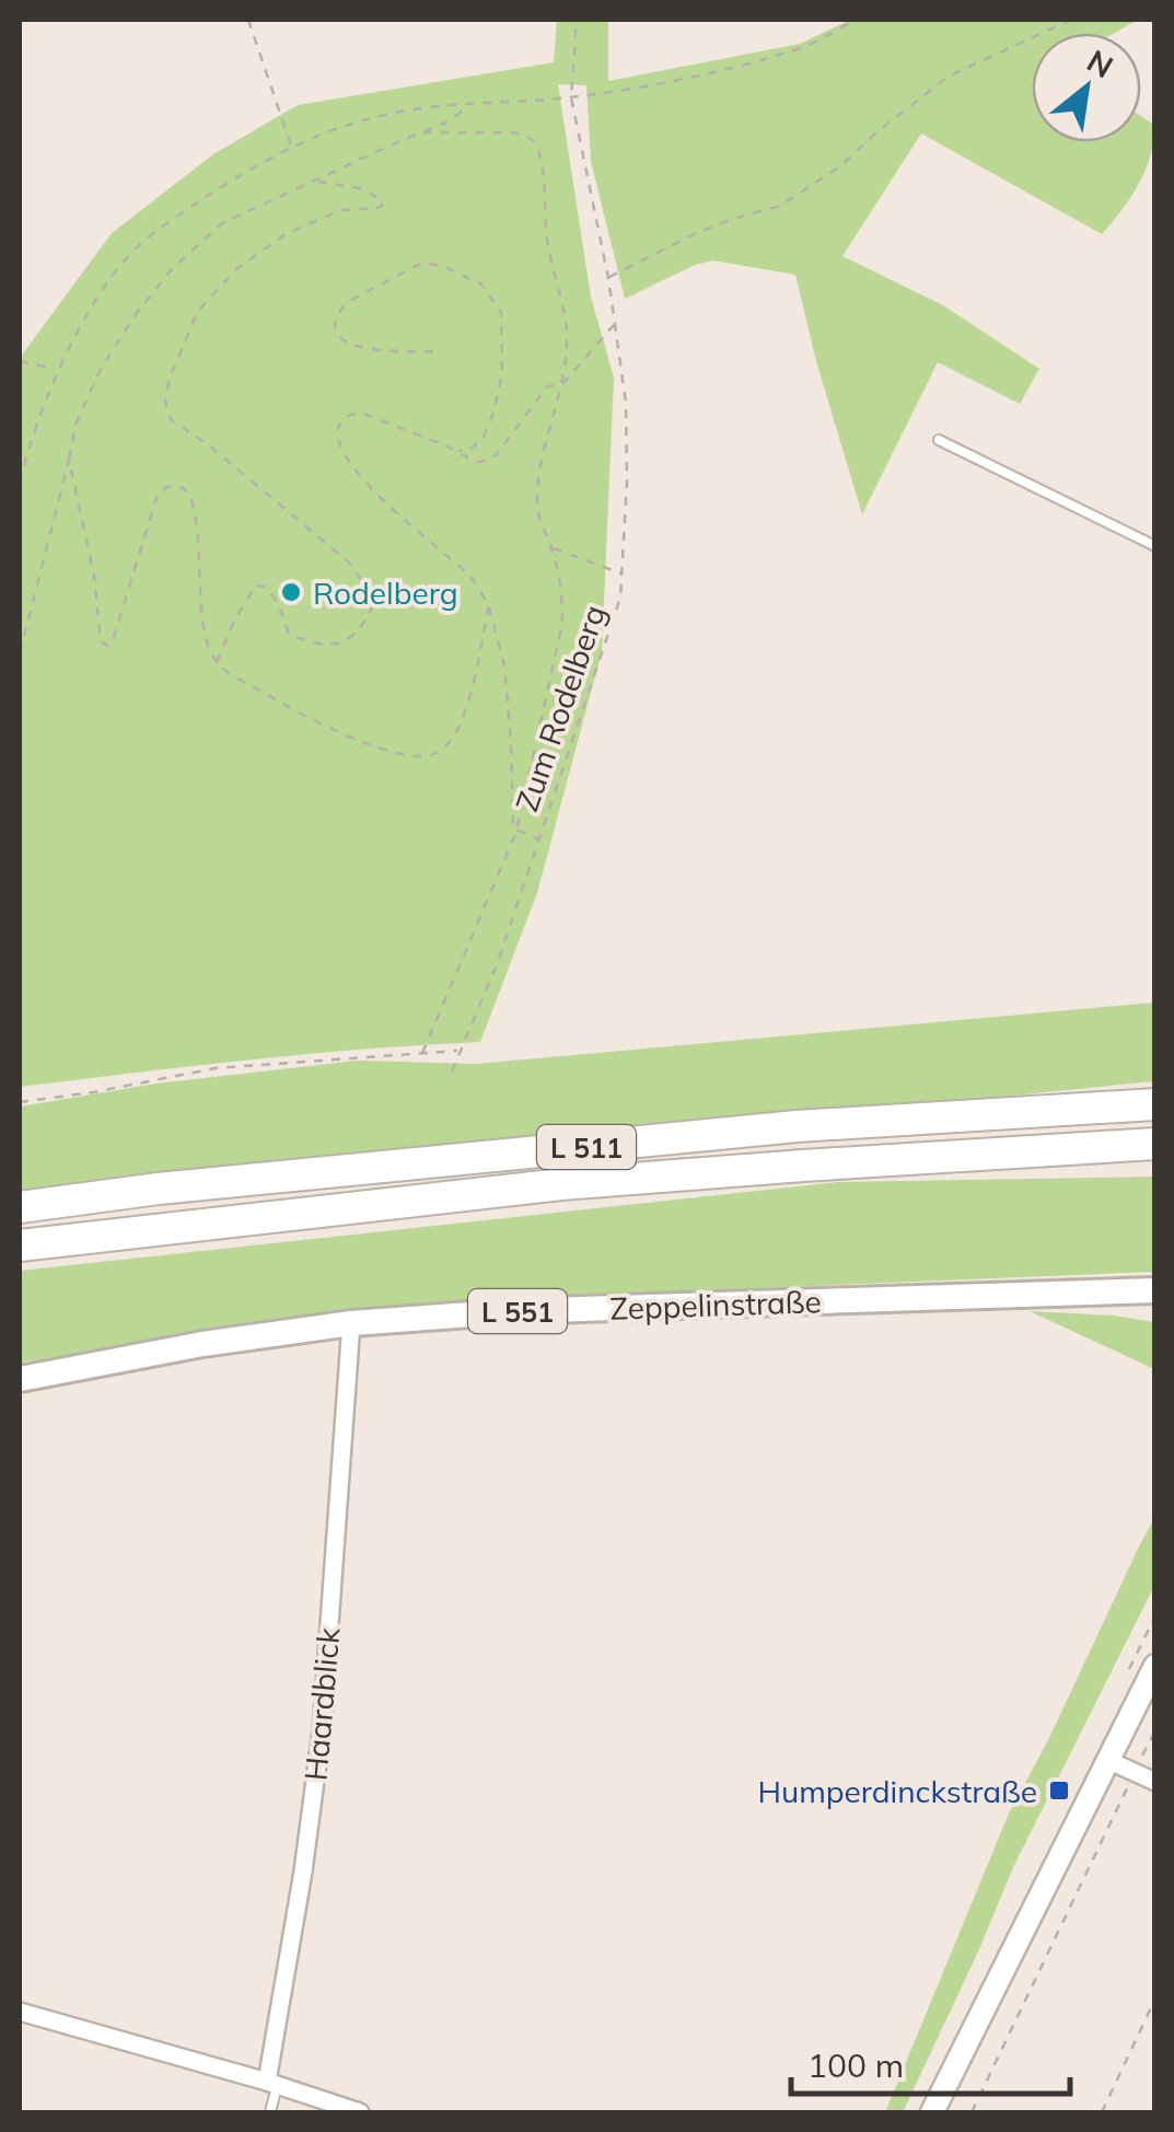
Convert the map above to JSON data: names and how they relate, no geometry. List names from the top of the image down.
{
  "streets": {
    "highway": ["L 511"],
    "main road": ["Zeppelinstraße", "L 551"],
    "street": ["Haardblick"],
    "path": ["Zum Rodelberg"]
  },
  "crossings": [
    ["Zeppelinstraße", "Haardblick"]
  ],
  "places": {
    "other": ["Rodelberg"],
    "transit": ["Humperdinckstraße"]
  },
  "scale_bar": "100 m",
  "north": "top right"
}
